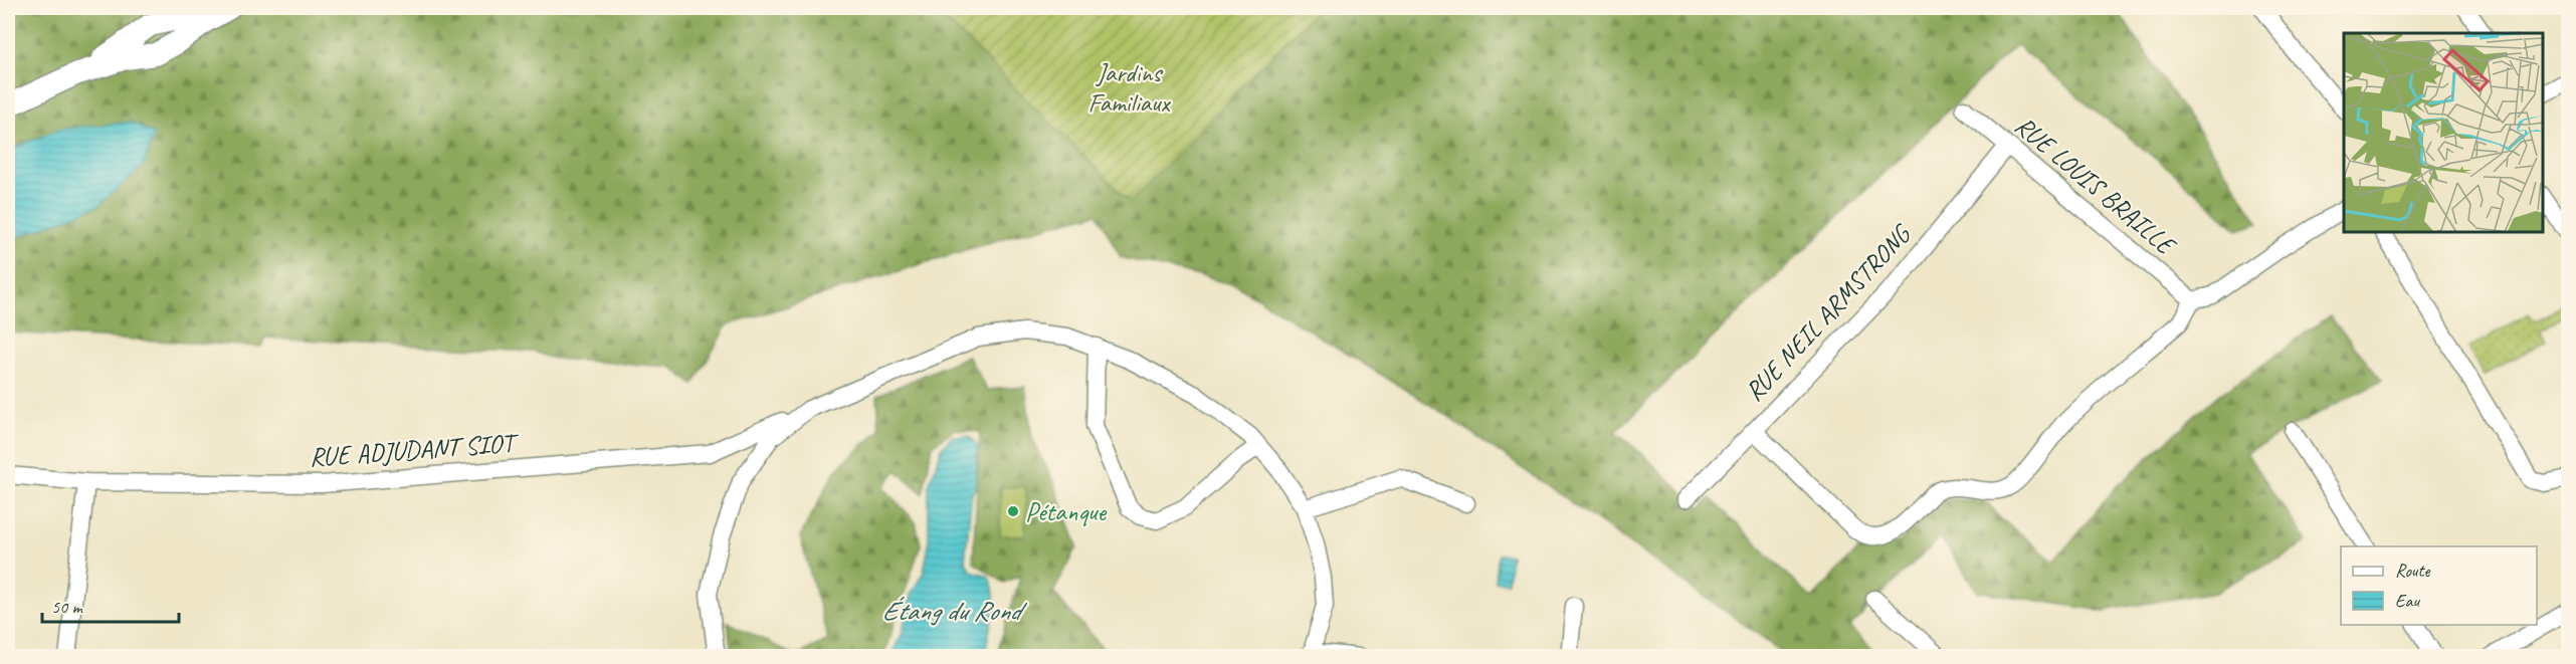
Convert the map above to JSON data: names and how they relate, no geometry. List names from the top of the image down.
{
  "streets": {
    "street": ["RUE LOUIS BRAILLE", "RUE NEIL ARMSTRONG", "RUE ADJUDANT SIOT"]
  },
  "crossings": [
    ["RUE LOUIS BRAILLE", "RUE NEIL ARMSTRONG"]
  ],
  "water": ["Étang du Rond"],
  "parks": ["Jardins Familiaux"],
  "places": ["Pétanque"],
  "legend": ["Route", "Eau"],
  "scale_bar": "50 m"
}
